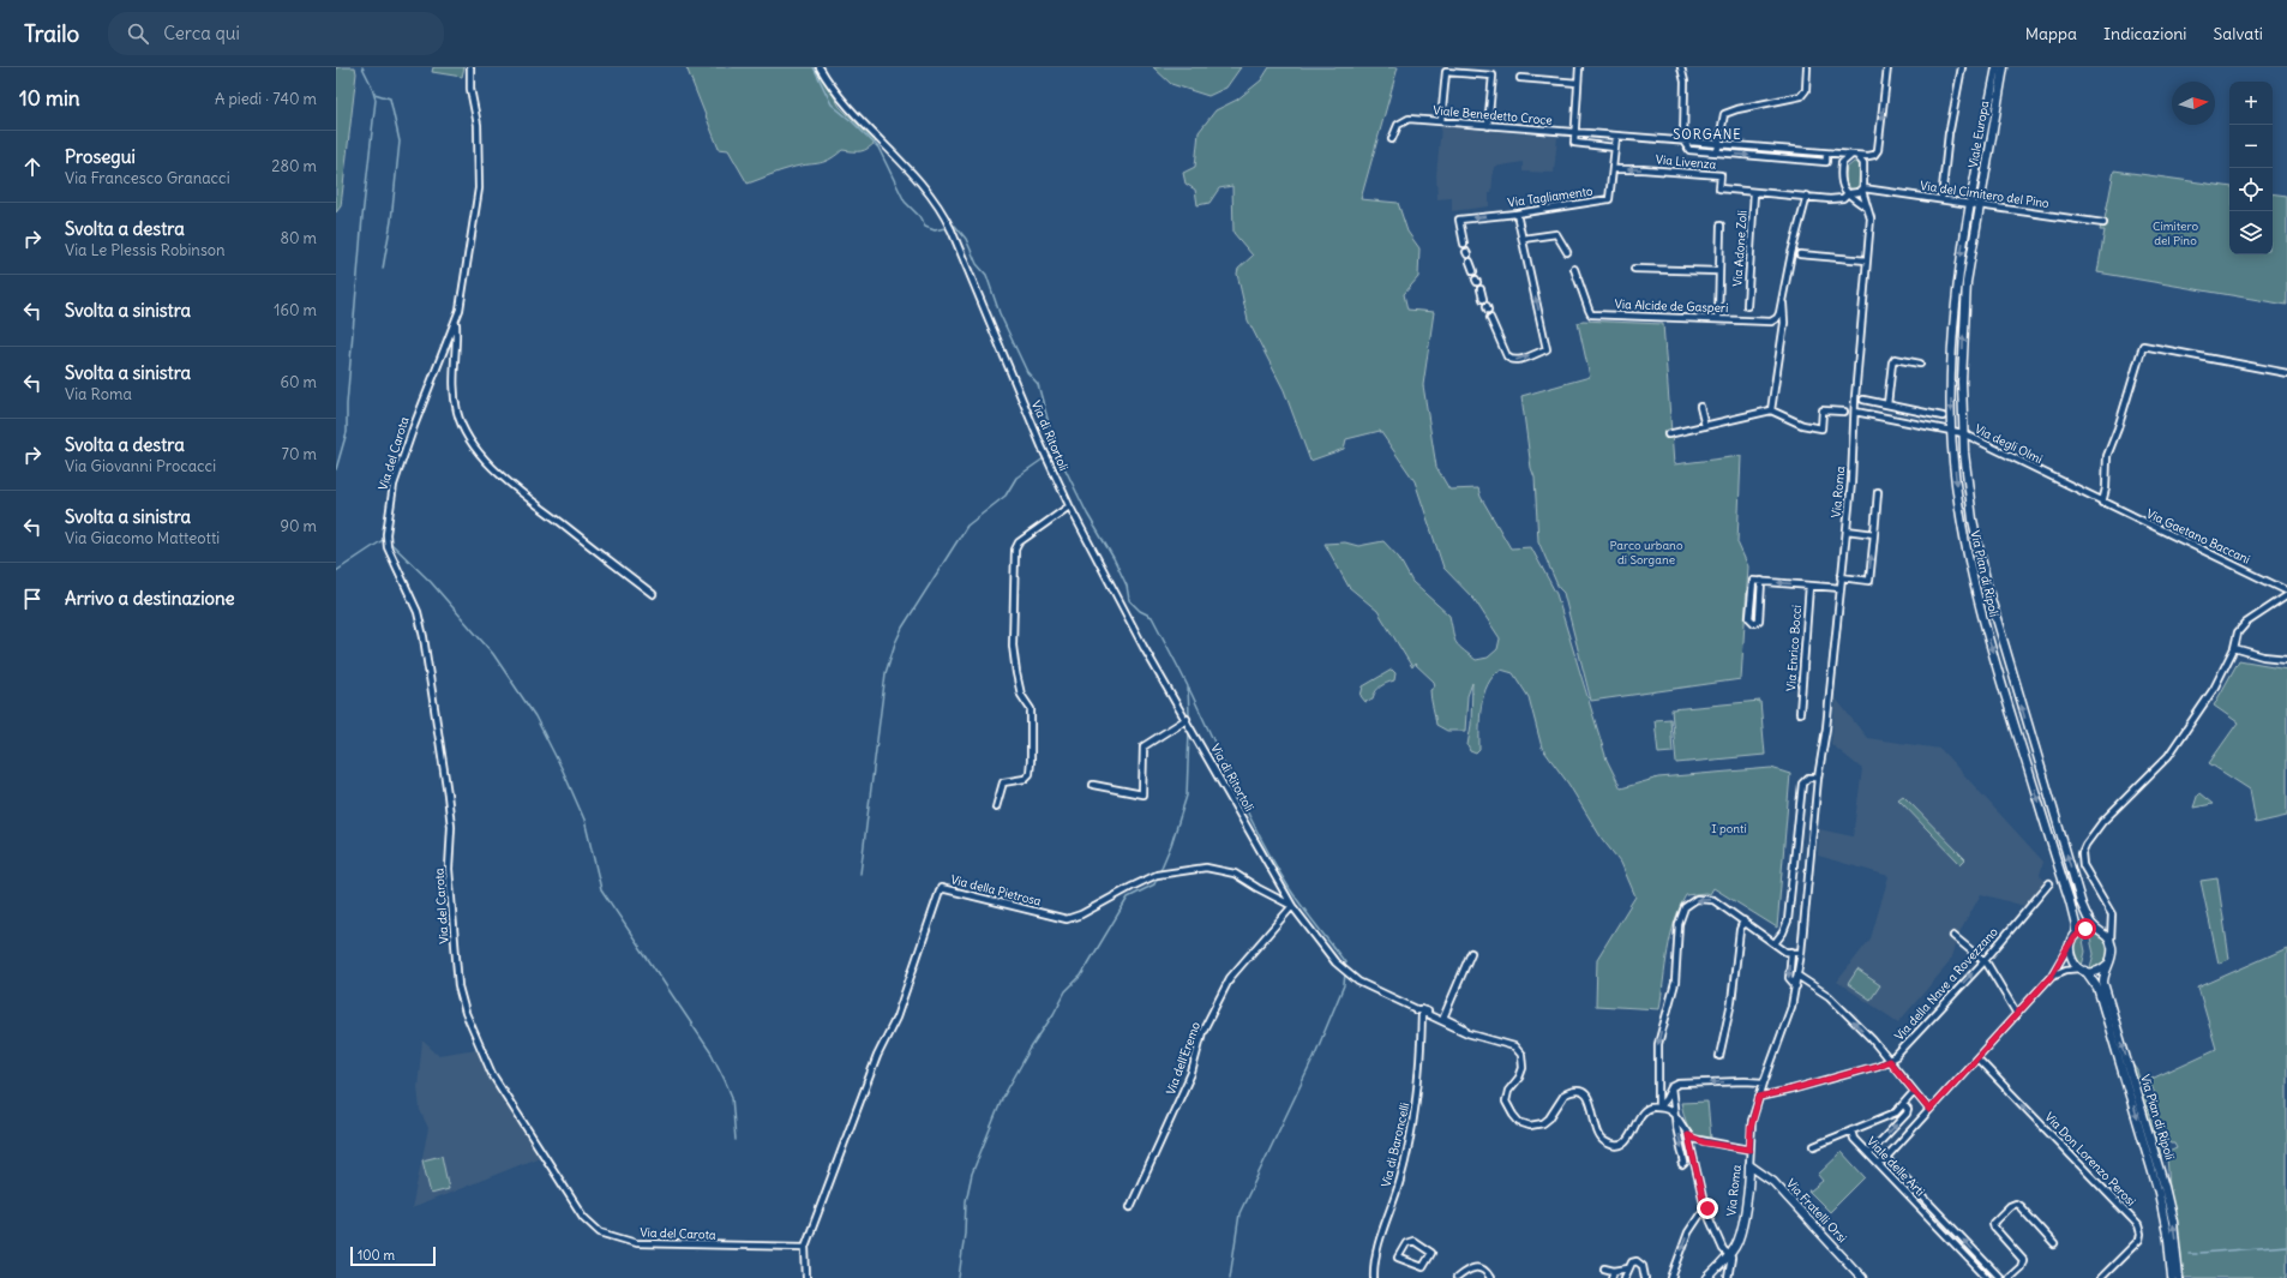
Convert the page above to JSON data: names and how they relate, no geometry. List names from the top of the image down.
{
  "streets": {
    "main road": [
      "Viale Europa",
      "Via Roma",
      "Via Pian di Ripoli",
      "Via Fratelli Orsi"
    ],
    "street": [
      "Viale Benedetto Croce",
      "Via Livenza",
      "Via del Cimitero del Pino",
      "Via Tagliamento",
      "Via Adone Zoli",
      "Via Alcide de Gasperi",
      "Via di Ritortoli",
      "Via degli Olmi",
      "Via del Carota",
      "Via Gaetano Baccani",
      "Via Enrico Bocci",
      "Via della Pietrosa",
      "Via della Nave a Rovezzano",
      "Via dell'Eremo",
      "Via di Baroncelli",
      "Via Don Lorenzo Perosi",
      "Viale delle Arti"
    ]
  },
  "crossings": [
    ["Viale Benedetto Croce", "Via Tagliamento"],
    ["Viale Benedetto Croce", "Via Roma"],
    ["Viale Europa", "Via del Cimitero del Pino"],
    ["Viale Europa", "Via Pian di Ripoli"],
    ["Via Livenza", "Via del Cimitero del Pino"],
    ["Via Livenza", "Via Tagliamento"],
    ["Via Livenza", "Via Adone Zoli"],
    ["Via Livenza", "Via Alcide de Gasperi"],
    ["Via del Cimitero del Pino", "Via Roma"],
    ["Via del Cimitero del Pino", "Via Pian di Ripoli"],
    ["Via di Ritortoli", "Via della Pietrosa"],
    ["Via di Ritortoli", "Via dell'Eremo"],
    ["Via di Ritortoli", "Via di Baroncelli"],
    ["Via degli Olmi", "Via Roma"],
    ["Via degli Olmi", "Via Gaetano Baccani"],
    ["Via degli Olmi", "Via Pian di Ripoli"],
    ["Via del Carota", "Via della Pietrosa"],
    ["Via Roma", "Via della Nave a Rovezzano"],
    ["Via Roma", "Via Fratelli Orsi"],
    ["Via della Pietrosa", "Via dell'Eremo"]
  ],
  "one_way": ["Via Livenza", "Via della Nave a Rovezzano", "Via Don Lorenzo Perosi"],
  "districts": ["SORGANE"],
  "parks": ["Cimitero del Pino", "Parco urbano di Sorgane", "I ponti"],
  "scale_bar": "100 m",
  "north": "right",
  "page": {
    "header": "Trailo",
    "search": "Cerca qui",
    "nav": ["Mappa", "Indicazioni", "Salvati"],
    "heading": ["10 min", "A piedi · 740 m"],
    "map_buttons": ["+", "−"],
    "list": [
      ["Prosegui", "Via Francesco Granacci", "280 m"],
      ["Svolta a destra", "Via Le Plessis Robinson", "80 m"],
      ["Svolta a sinistra", "160 m"],
      ["Svolta a sinistra", "Via Roma", "60 m"],
      ["Svolta a destra", "Via Giovanni Procacci", "70 m"],
      ["Svolta a sinistra", "Via Giacomo Matteotti", "90 m"],
      "Arrivo a destinazione"
    ],
    "scale": "100 m"
  }
}
